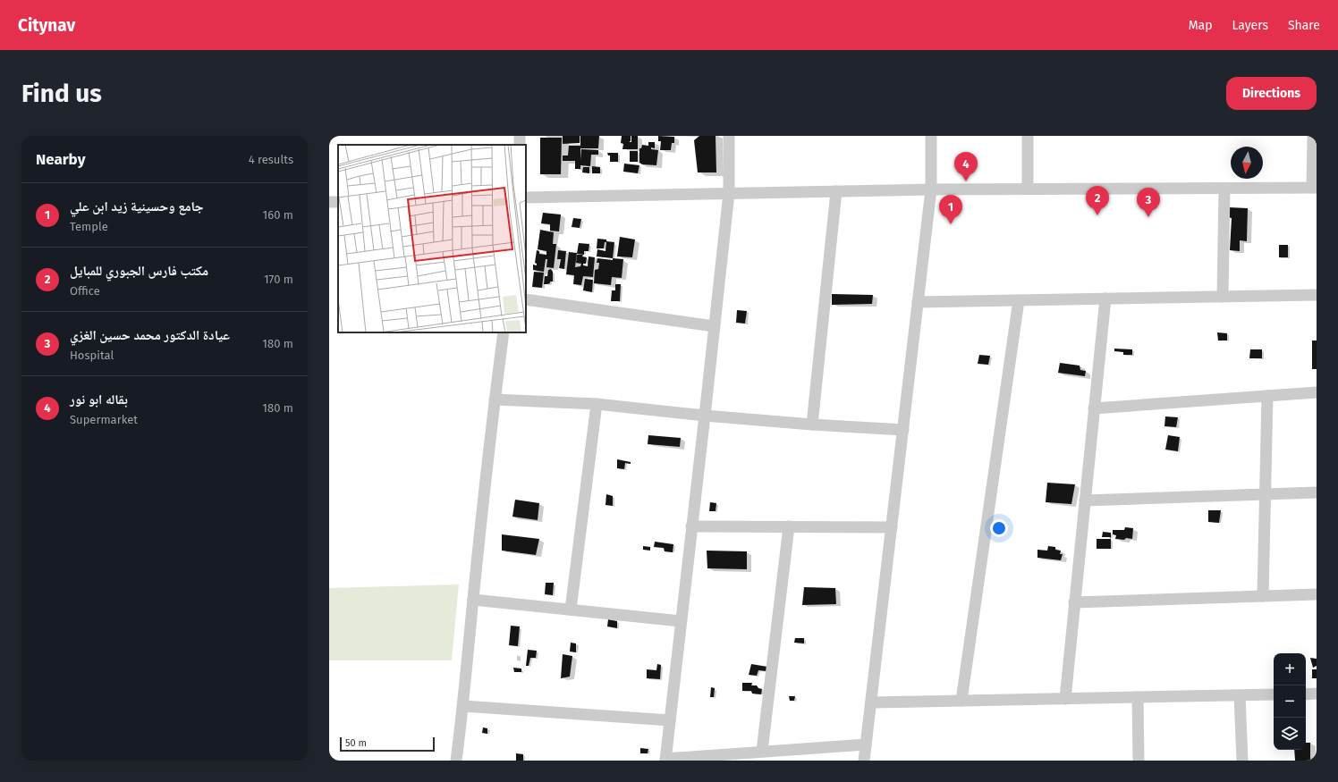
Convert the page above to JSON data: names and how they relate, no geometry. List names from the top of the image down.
{
  "scale_bar": "50 m",
  "north": "bottom",
  "page": {
    "header": "Citynav",
    "nav": ["Map", "Layers", "Share"],
    "buttons": "Directions",
    "title": "Find us",
    "heading": ["Nearby", "4 results"],
    "pins": [
      "4",
      "2",
      "3",
      "1"
    ],
    "list": [
      {
        "mark": "1",
        "name": "جامع وحسينية زيد ابن علي",
        "note": "Temple",
        "value": "160 m"
      },
      {
        "mark": "2",
        "name": "مكتب فارس الجبوري للمبايل",
        "note": "Office",
        "value": "170 m"
      },
      {
        "mark": "3",
        "name": "عيادة الدكتور محمد حسين الغزي",
        "note": "Hospital",
        "value": "180 m"
      },
      {
        "mark": "4",
        "name": "بقاله ابو نور",
        "note": "Supermarket",
        "value": "180 m"
      }
    ],
    "map_buttons": ["+", "−"],
    "scale": "50 m"
  }
}
